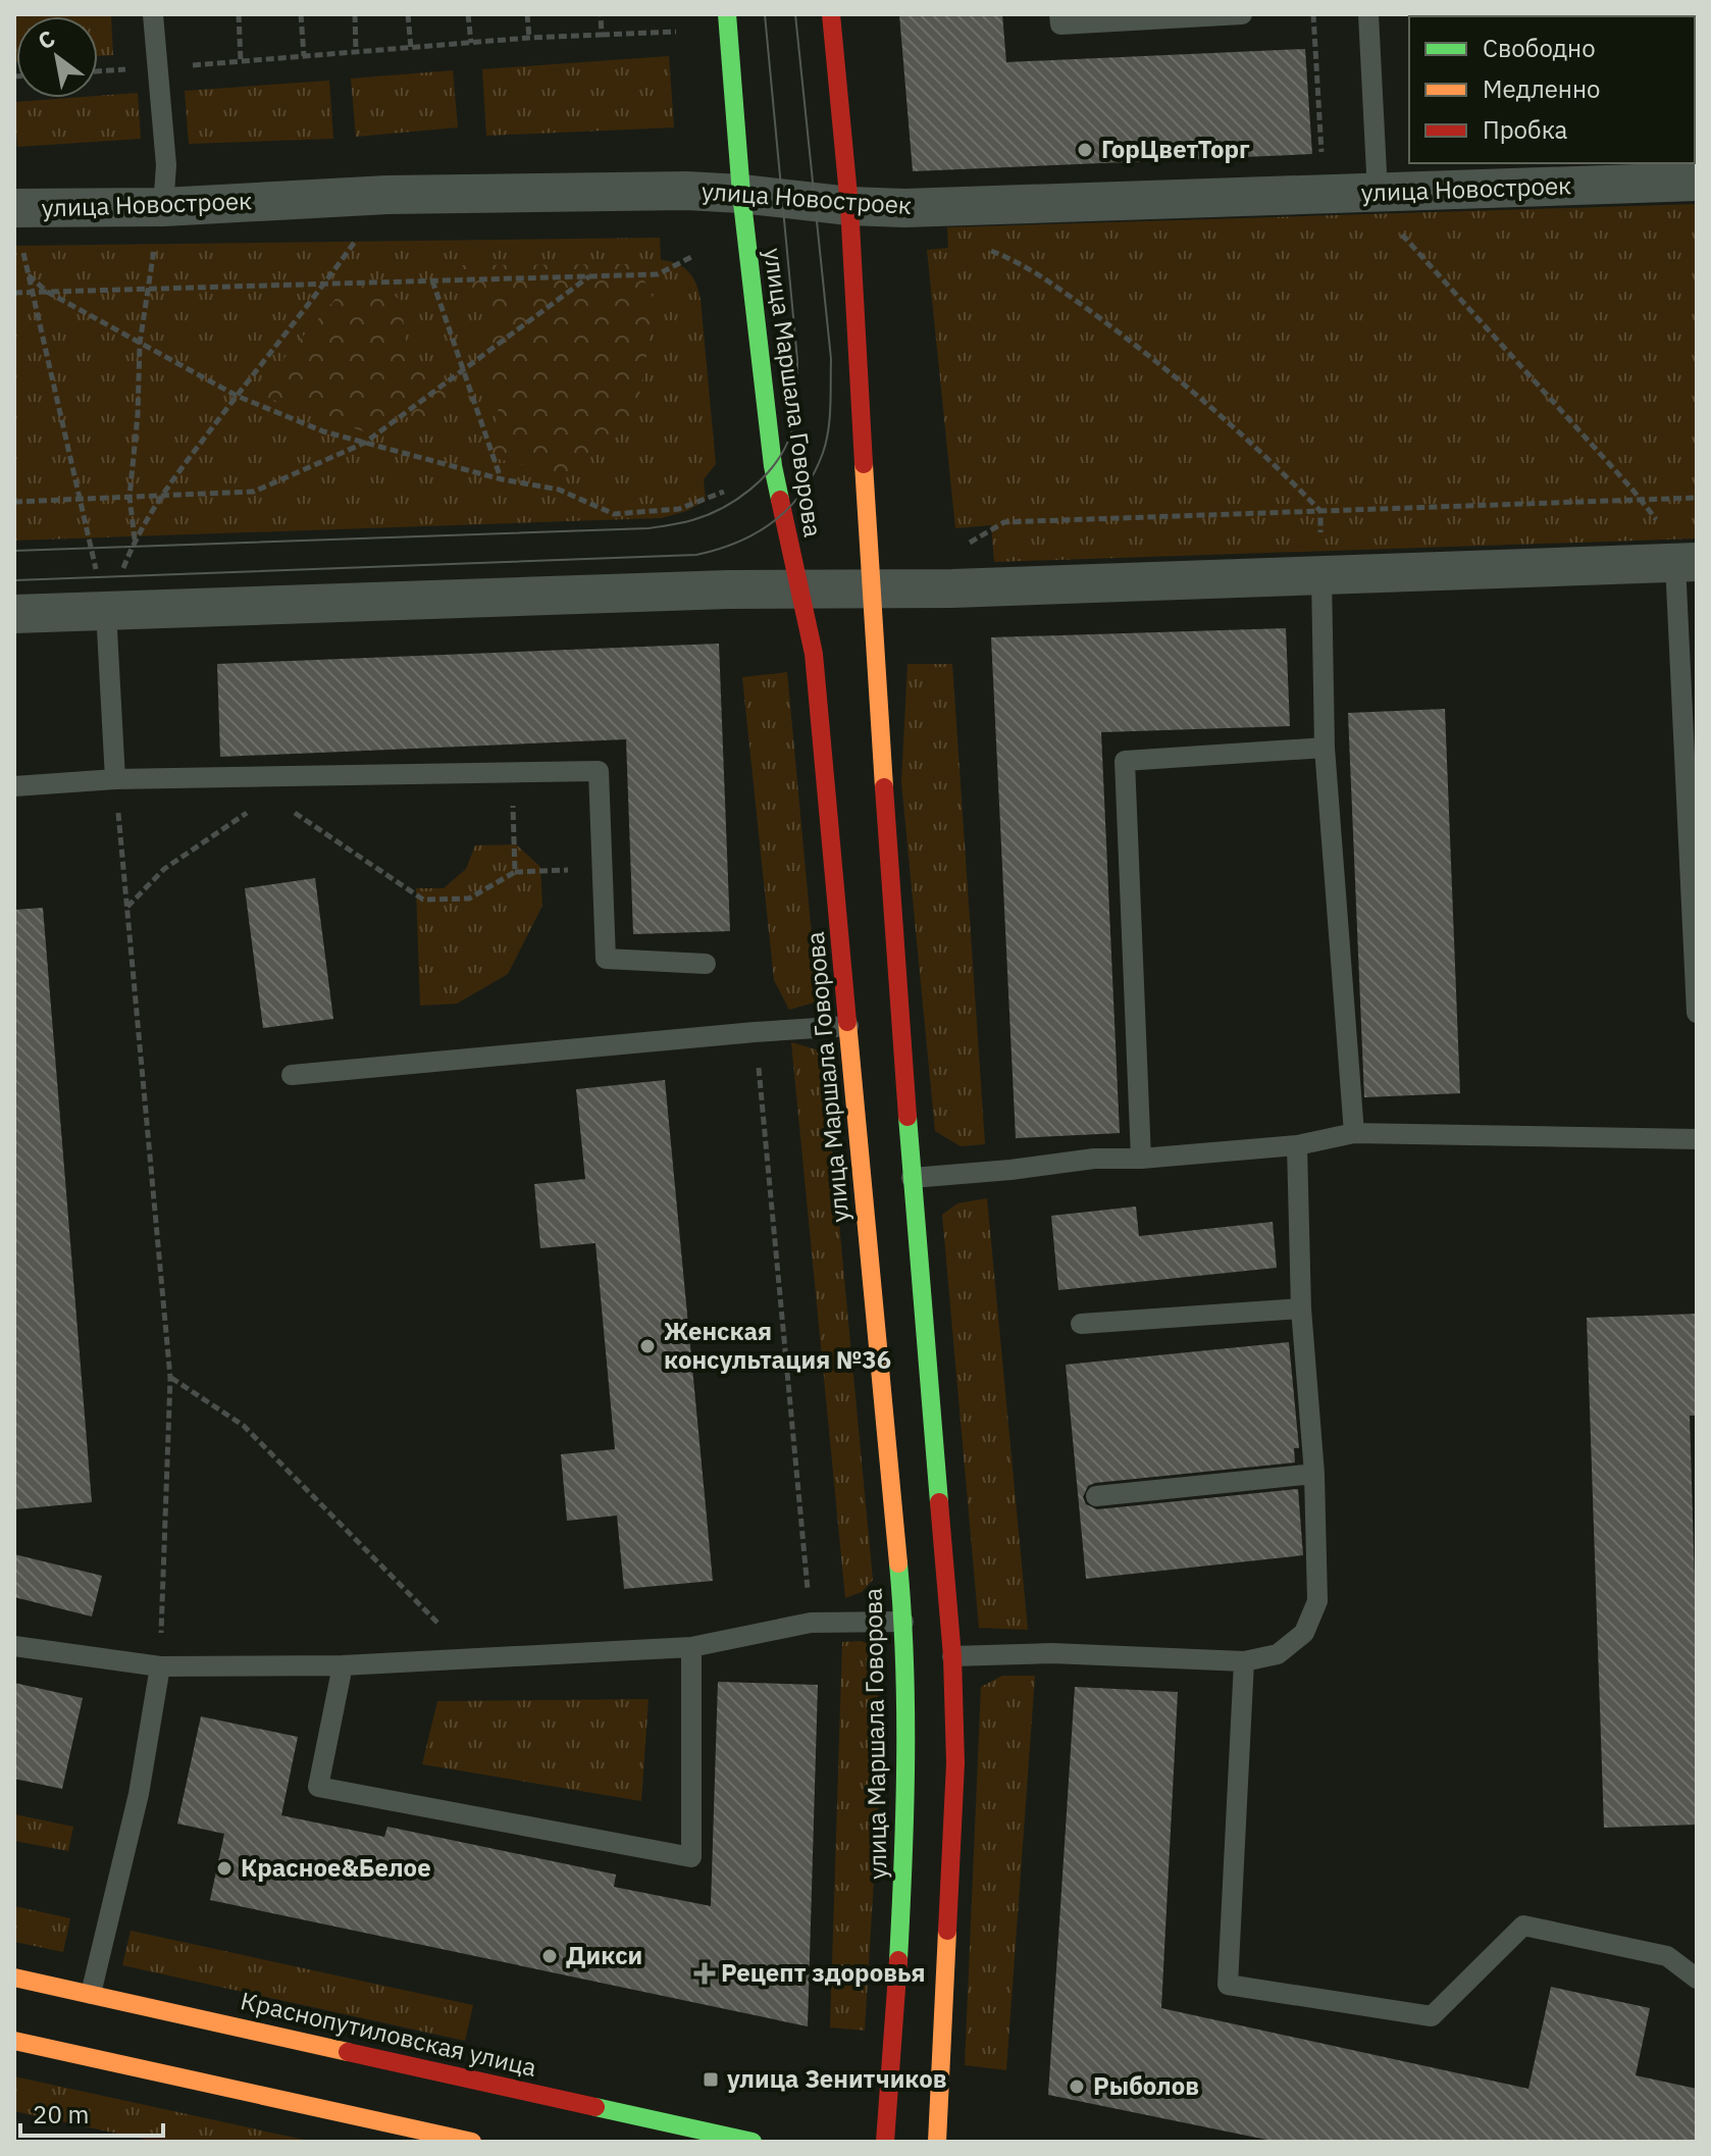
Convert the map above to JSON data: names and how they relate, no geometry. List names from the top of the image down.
{
  "streets": {
    "main road": ["улица Маршала Говорова", "Краснопутиловская улица"],
    "street": ["улица Новостроек"]
  },
  "crossings": [
    ["улица Новостроек", "улица Маршала Говорова"]
  ],
  "places": {
    "other": [
      "ГорЦветТорг",
      "Женская консультация №36",
      "Красное&Белое",
      "Дикси",
      "Рыболов"
    ],
    "health": ["Рецепт здоровья"],
    "transit": ["улица Зенитчиков"]
  },
  "legend": ["Свободно", "Медленно", "Пробка"],
  "scale_bar": "20 m",
  "north": "top left"
}
